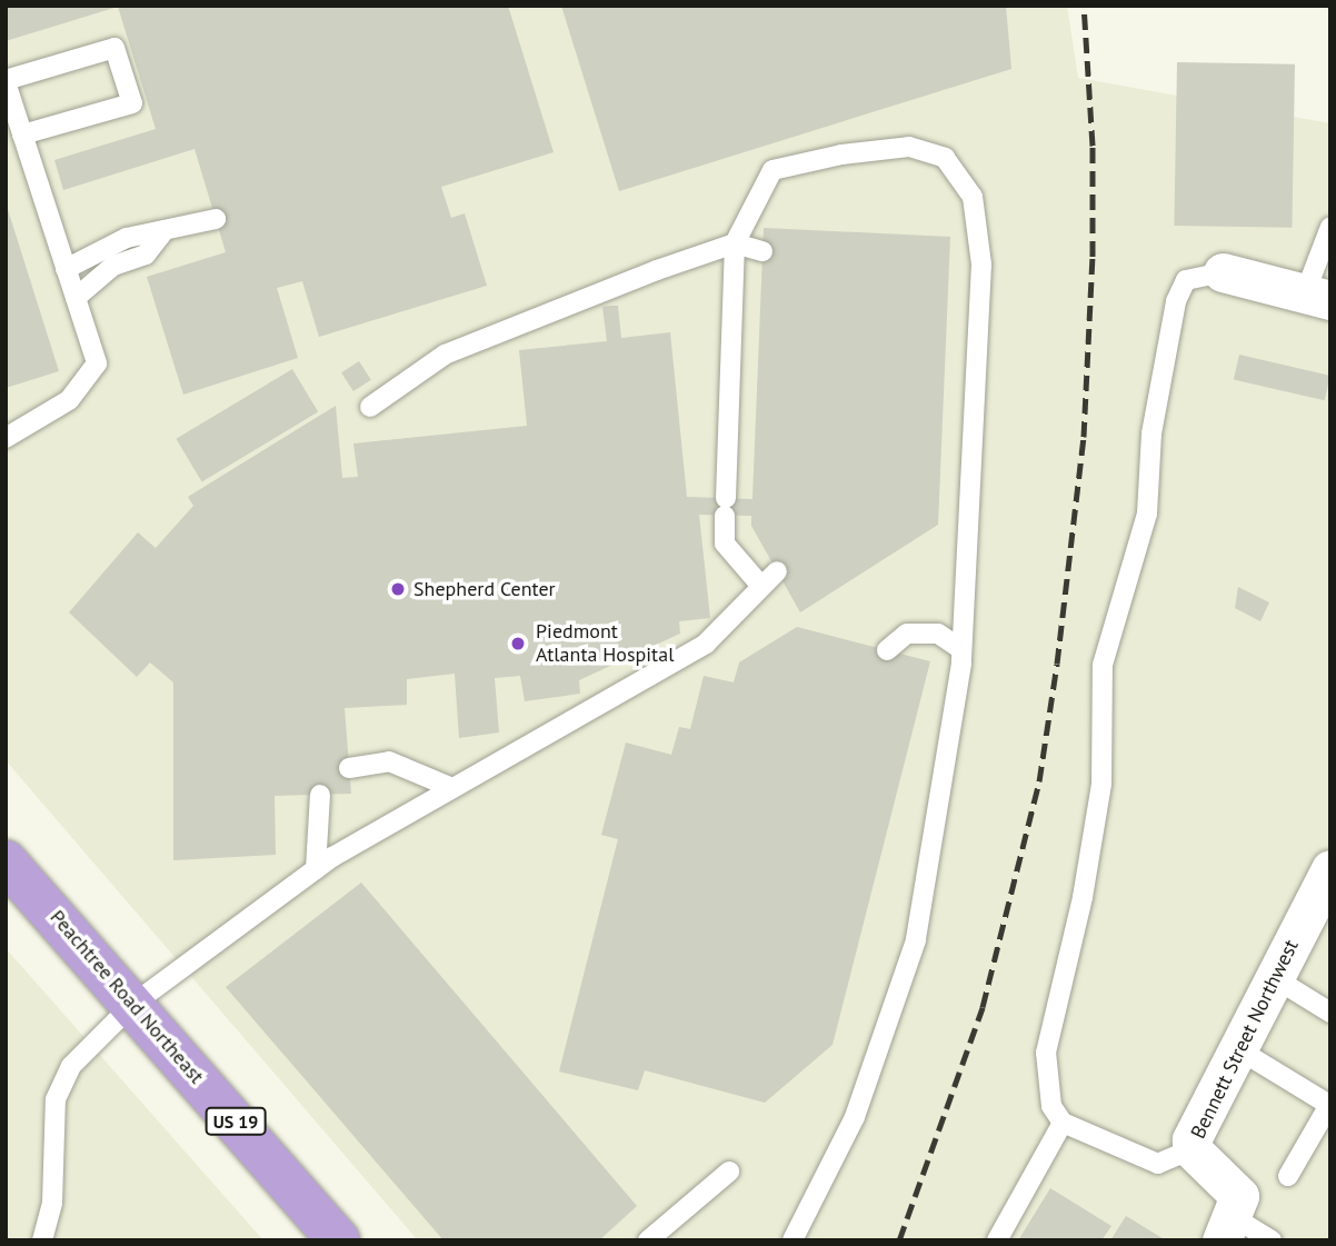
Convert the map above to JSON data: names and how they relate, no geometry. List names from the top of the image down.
{
  "streets": {
    "highway": ["Peachtree Road Northeast", "US 19"],
    "street": ["Bennett Street Northwest"]
  },
  "places": ["Shepherd Center", "Piedmont Atlanta Hospital"]
}
